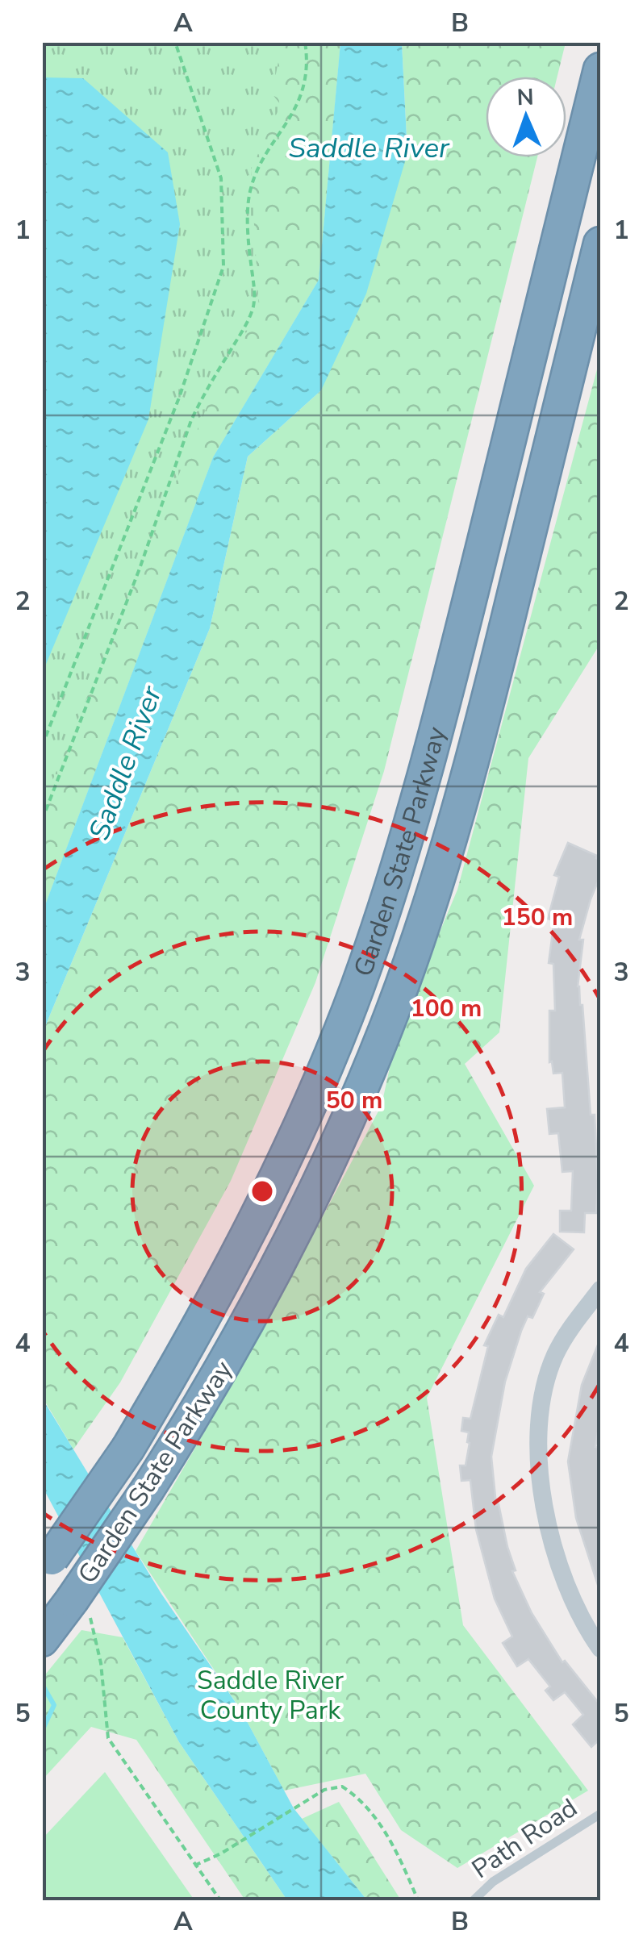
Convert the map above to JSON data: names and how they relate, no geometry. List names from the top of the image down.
{
  "streets": {
    "highway": ["Garden State Parkway"],
    "lane": ["Path Road"]
  },
  "water": ["Saddle River"],
  "parks": ["Saddle River County Park"],
  "north": "top",
  "grid": {
    "columns": ["A", "B"],
    "rows": [
      "1",
      "2",
      "3",
      "4",
      "5"
    ]
  },
  "rings": ["150 m", "100 m", "50 m"]
}
